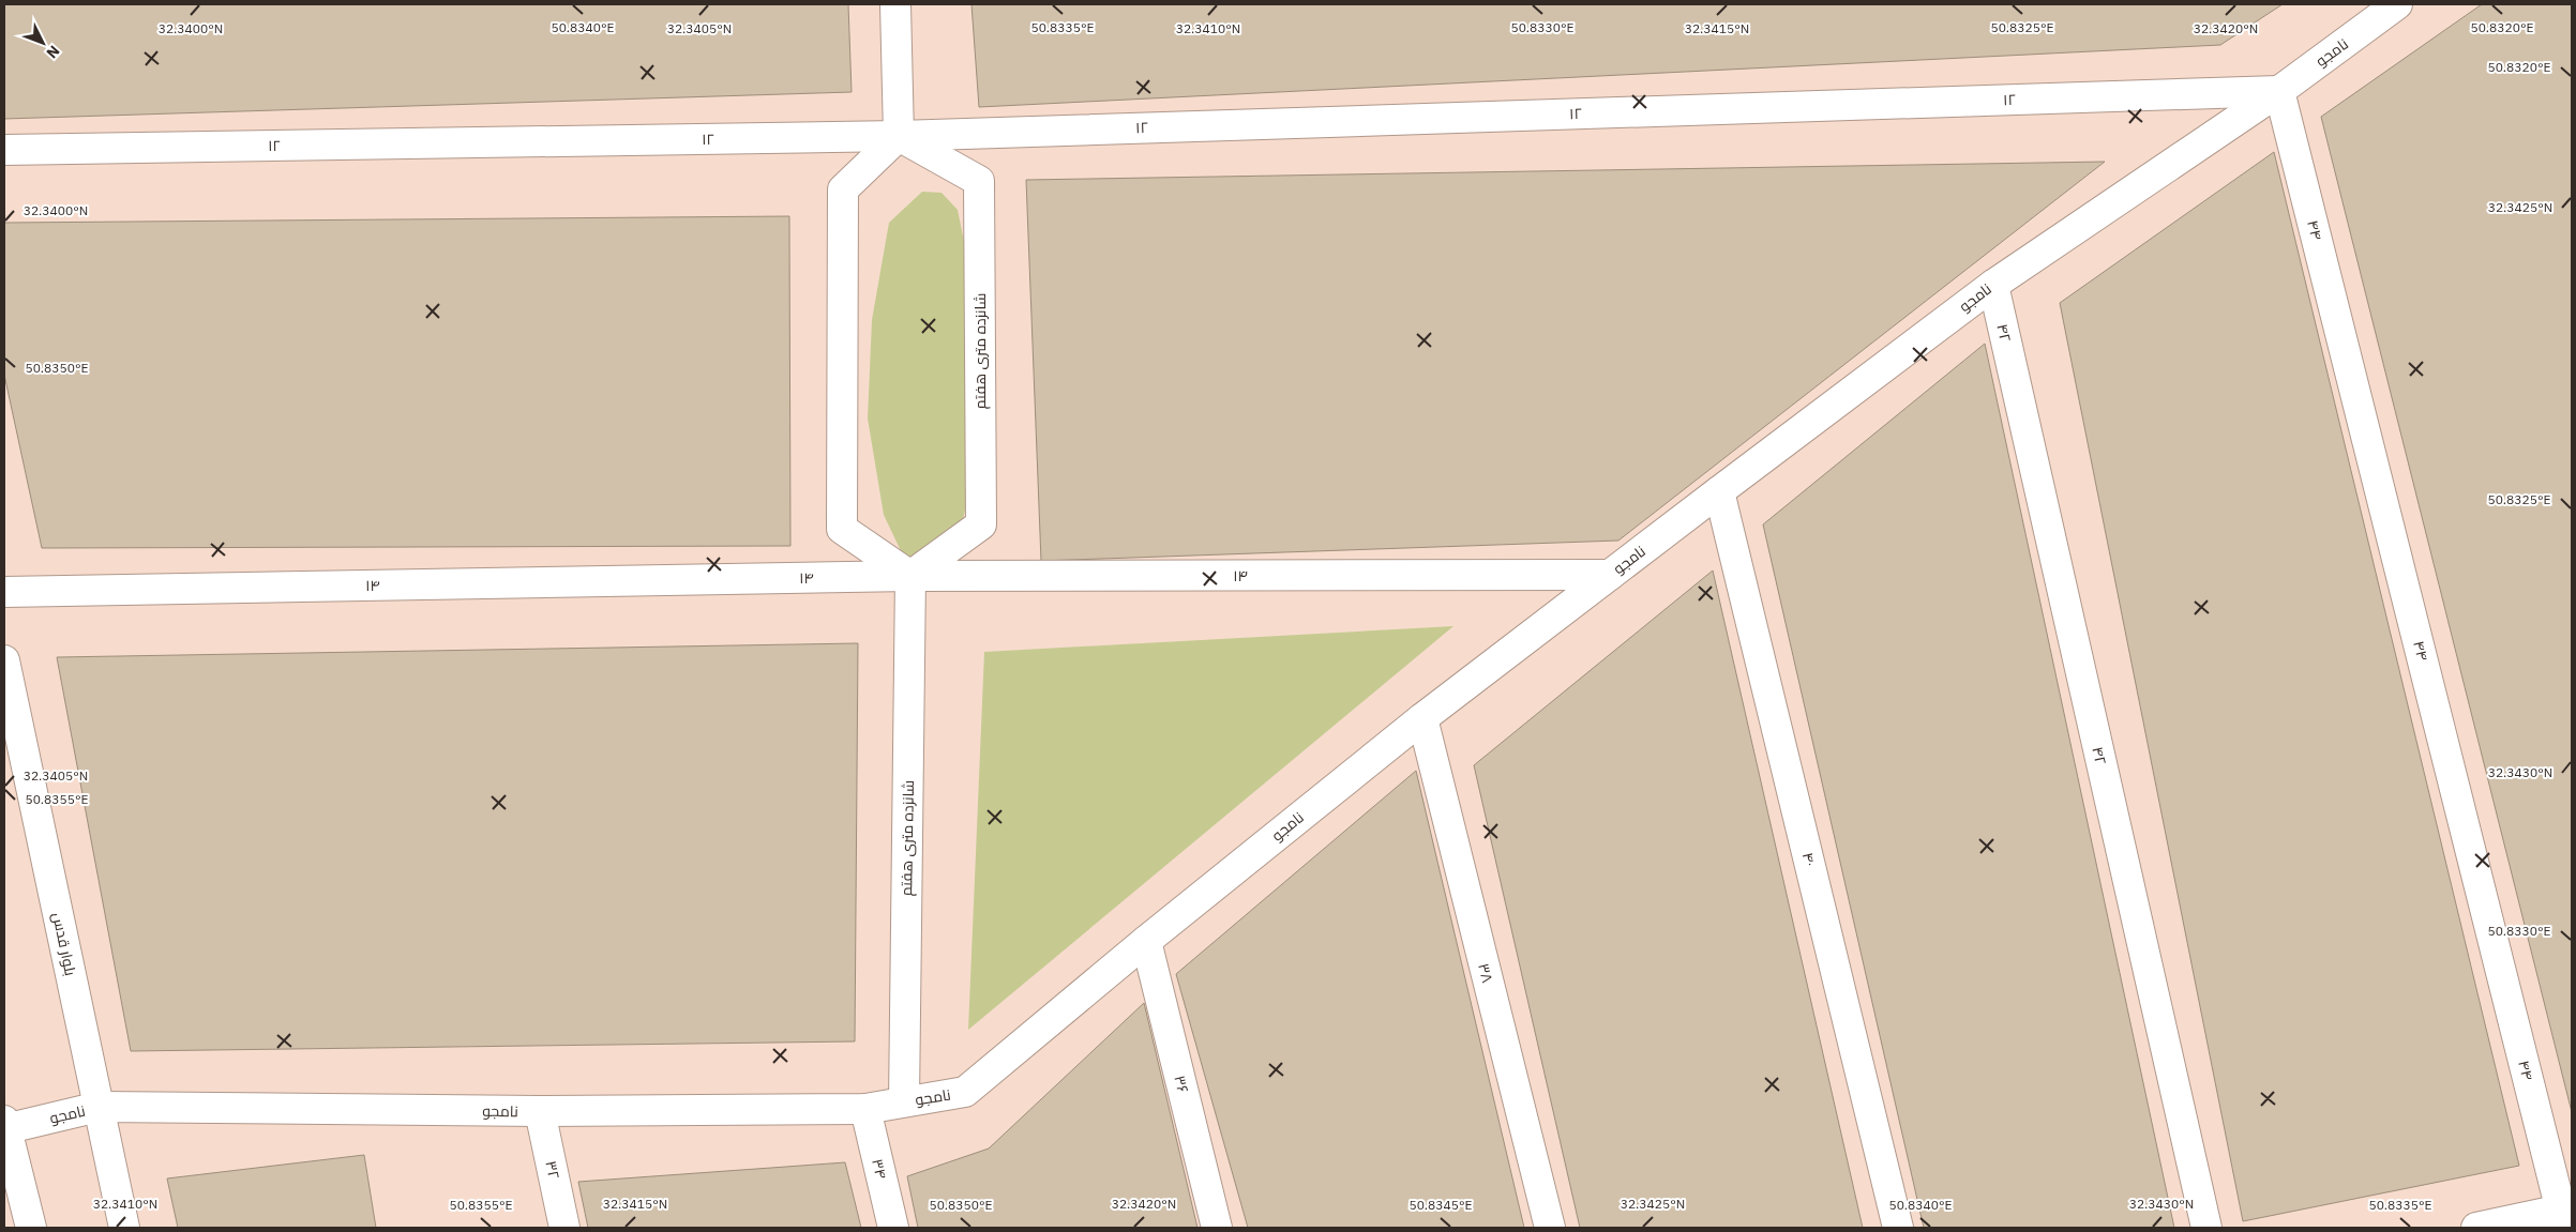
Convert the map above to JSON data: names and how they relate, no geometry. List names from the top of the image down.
{
  "streets": {
    "street": [
      "نامجو",
      "۱۲",
      "۴۴",
      "۴۲",
      "شانزده متری هفتم",
      "۱۴",
      "۴۰",
      "بلوار قدس",
      "۳۸",
      "۳۶",
      "۳۴",
      "۳۲"
    ]
  },
  "crossings": [
    ["نامجو", "۱۲"],
    ["نامجو", "۴۴"],
    ["نامجو", "۴۲"],
    ["نامجو", "شانزده متری هفتم"],
    ["نامجو", "۱۴"],
    ["نامجو", "۴۰"],
    ["نامجو", "بلوار قدس"],
    ["نامجو", "۳۸"],
    ["نامجو", "۳۶"],
    ["نامجو", "۳۴"],
    ["نامجو", "۳۲"],
    ["۱۲", "۴۴"],
    ["۱۲", "شانزده متری هفتم"],
    ["شانزده متری هفتم", "۱۴"]
  ],
  "north": "bottom right",
  "coordinates": [
    "50.8330°E",
    "50.8325°E",
    "50.8340°E",
    "50.8335°E",
    "50.8320°E",
    "32.3405°N",
    "32.3410°N",
    "32.3415°N",
    "32.3420°N",
    "32.3400°N",
    "32.3425°N",
    "50.8350°E",
    "32.3430°N",
    "50.8355°E",
    "50.8345°E"
  ]
}
